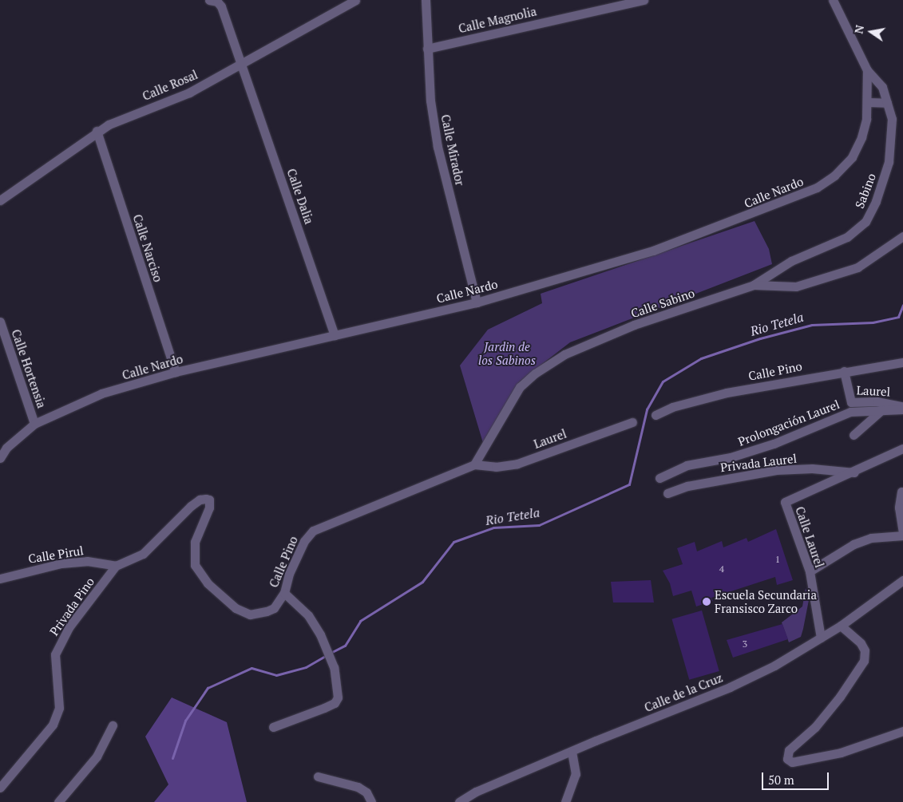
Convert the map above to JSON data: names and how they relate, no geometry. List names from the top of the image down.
{
  "streets": {
    "street": [
      "Calle Magnolia",
      "Calle Rosal",
      "Calle Mirador",
      "Sabino",
      "Calle Nardo",
      "Calle Dalia",
      "Calle Narciso",
      "Calle Sabino",
      "Calle Hortensia",
      "Calle Pino",
      "Laurel",
      "Prolongación Laurel",
      "Privada Laurel",
      "Calle Laurel",
      "Calle Pirul",
      "Privada Pino",
      "Calle de la Cruz"
    ]
  },
  "crossings": [
    ["Calle Magnolia", "Calle Mirador"],
    ["Calle Rosal", "Calle Dalia"],
    ["Calle Rosal", "Calle Narciso"],
    ["Calle Mirador", "Calle Nardo"],
    ["Sabino", "Calle Nardo"],
    ["Sabino", "Calle Sabino"],
    ["Calle Nardo", "Calle Dalia"],
    ["Calle Nardo", "Calle Narciso"],
    ["Calle Nardo", "Calle Hortensia"],
    ["Calle Sabino", "Calle Pino"],
    ["Calle Sabino", "Laurel"],
    ["Calle Pino", "Laurel"],
    ["Calle Pino", "Calle Pirul"],
    ["Calle Pino", "Privada Pino"],
    ["Privada Laurel", "Calle Laurel"],
    ["Calle Laurel", "Calle de la Cruz"],
    ["Calle Pirul", "Privada Pino"]
  ],
  "water": ["Rio Tetela"],
  "parks": ["Jardin de los Sabinos"],
  "places": ["Escuela Secundaria Fransisco Zarco"],
  "house_numbers": ["1", "4", "3"],
  "scale_bar": "50 m",
  "north": "left"
}
